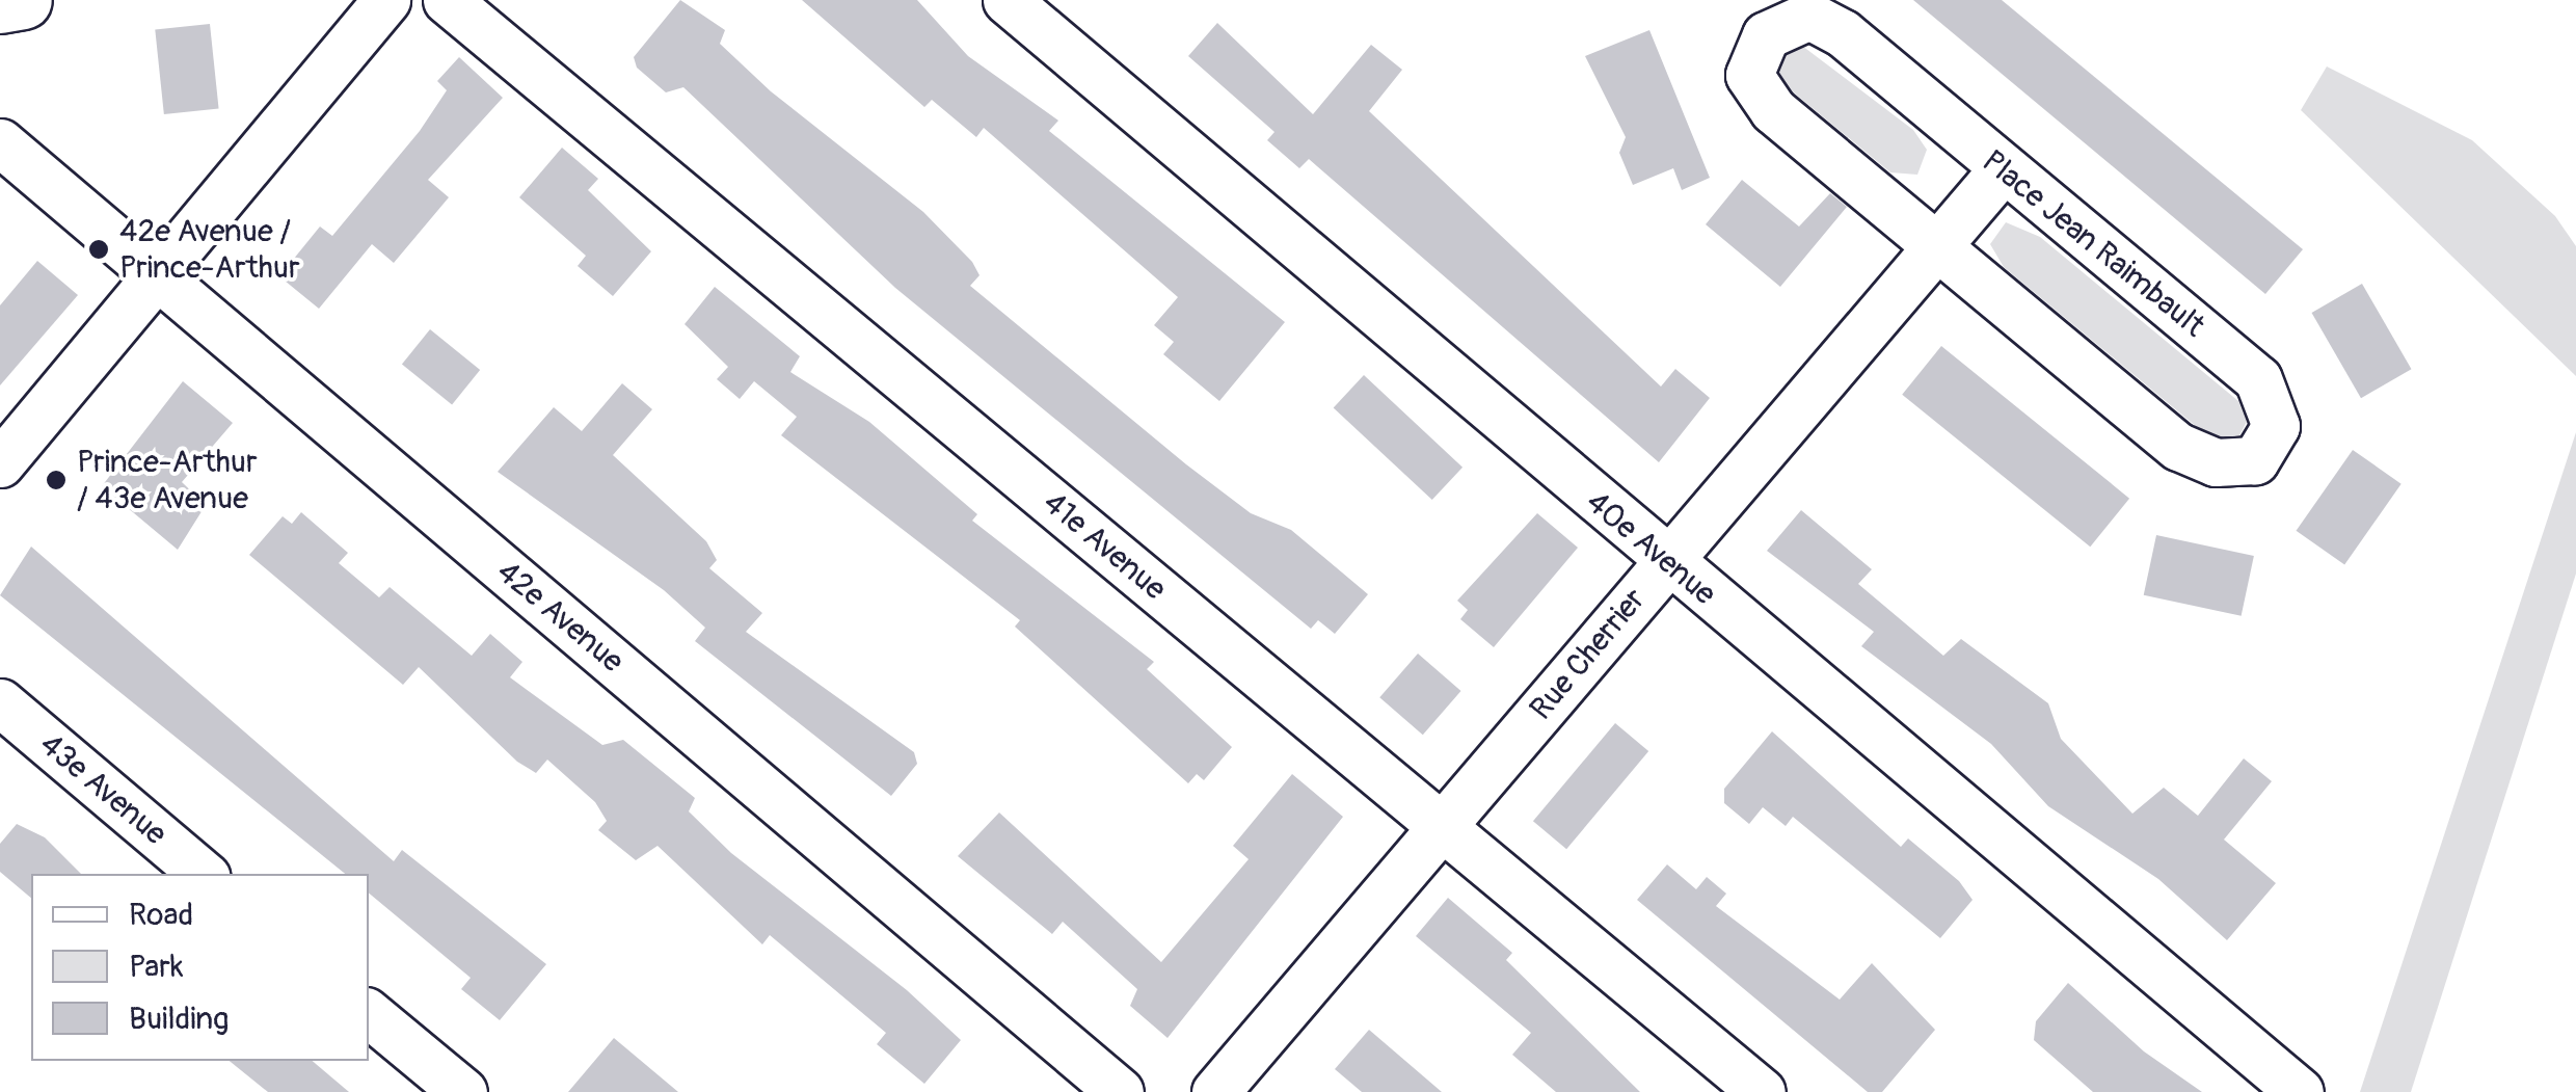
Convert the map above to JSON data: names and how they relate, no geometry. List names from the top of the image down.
{
  "streets": {
    "street": [
      "Place Jean Raimbault",
      "41e Avenue",
      "40e Avenue",
      "42e Avenue",
      "Rue Cherrier",
      "43e Avenue"
    ]
  },
  "crossings": [
    ["Place Jean Raimbault", "Rue Cherrier"],
    ["41e Avenue", "Rue Cherrier"],
    ["40e Avenue", "Rue Cherrier"]
  ],
  "places": ["42e Avenue / Prince-Arthur", "Prince-Arthur / 43e Avenue"],
  "legend": ["Road", "Park", "Building"]
}
